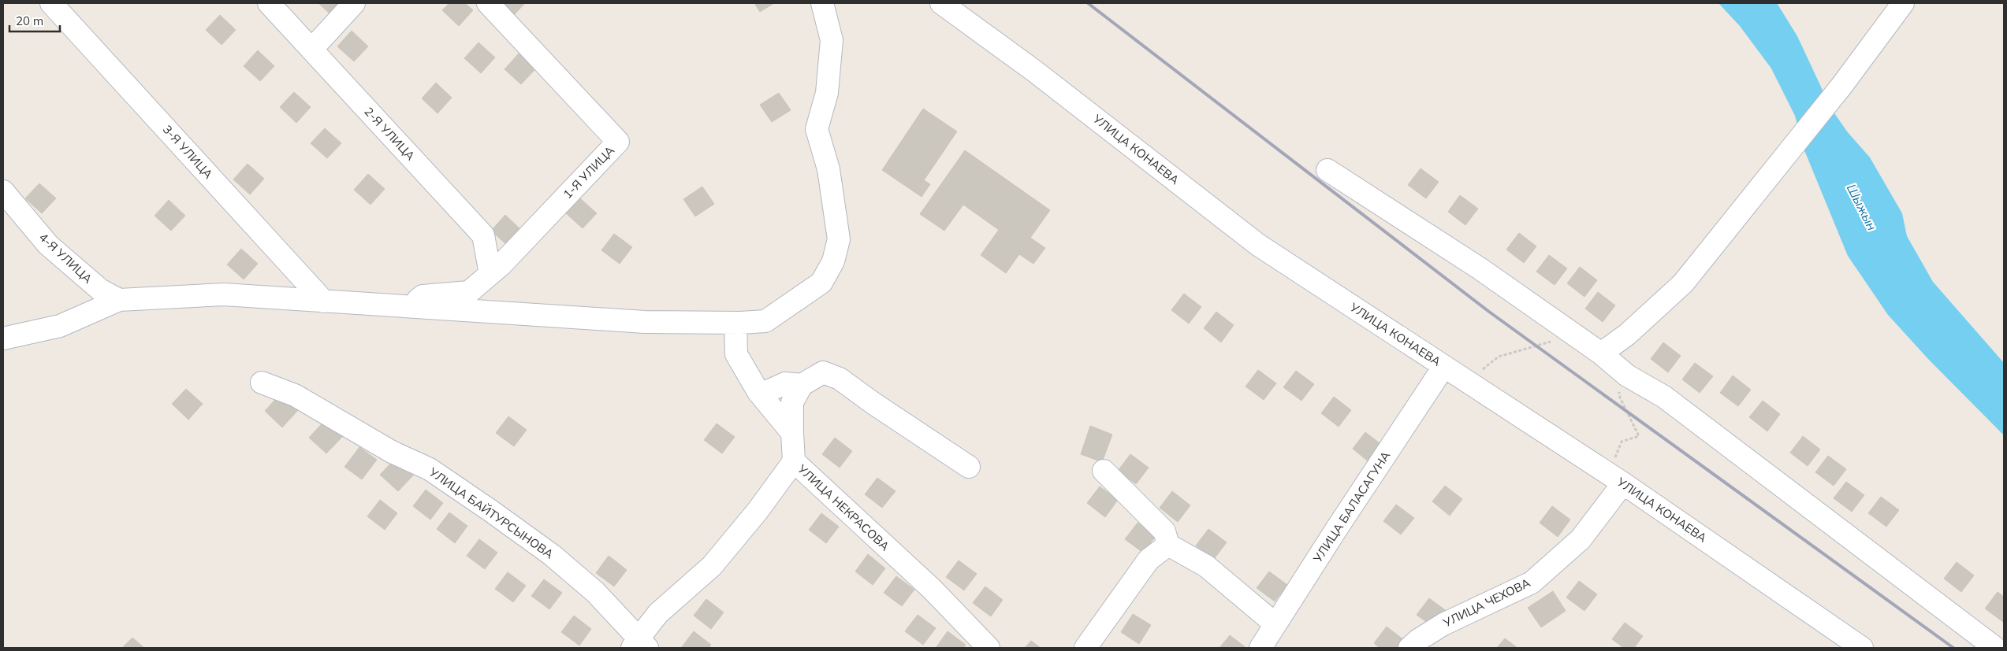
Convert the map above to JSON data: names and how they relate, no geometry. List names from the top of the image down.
{
  "streets": {
    "street": [
      "2-Я УЛИЦА",
      "УЛИЦА КОНАЕВА",
      "3-Я УЛИЦА",
      "1-Я УЛИЦА",
      "4-Я УЛИЦА",
      "УЛИЦА БАЛАСАГУНА",
      "УЛИЦА НЕКРАСОВА",
      "УЛИЦА БАЙТУРСЫНОВА",
      "УЛИЦА ЧЕХОВА"
    ]
  },
  "crossings": [
    ["2-Я УЛИЦА", "1-Я УЛИЦА"],
    ["УЛИЦА КОНАЕВА", "УЛИЦА БАЛАСАГУНА"],
    ["УЛИЦА КОНАЕВА", "УЛИЦА ЧЕХОВА"],
    ["УЛИЦА НЕКРАСОВА", "УЛИЦА БАЙТУРСЫНОВА"]
  ],
  "water": ["Шыжын"],
  "scale_bar": "20 m"
}
